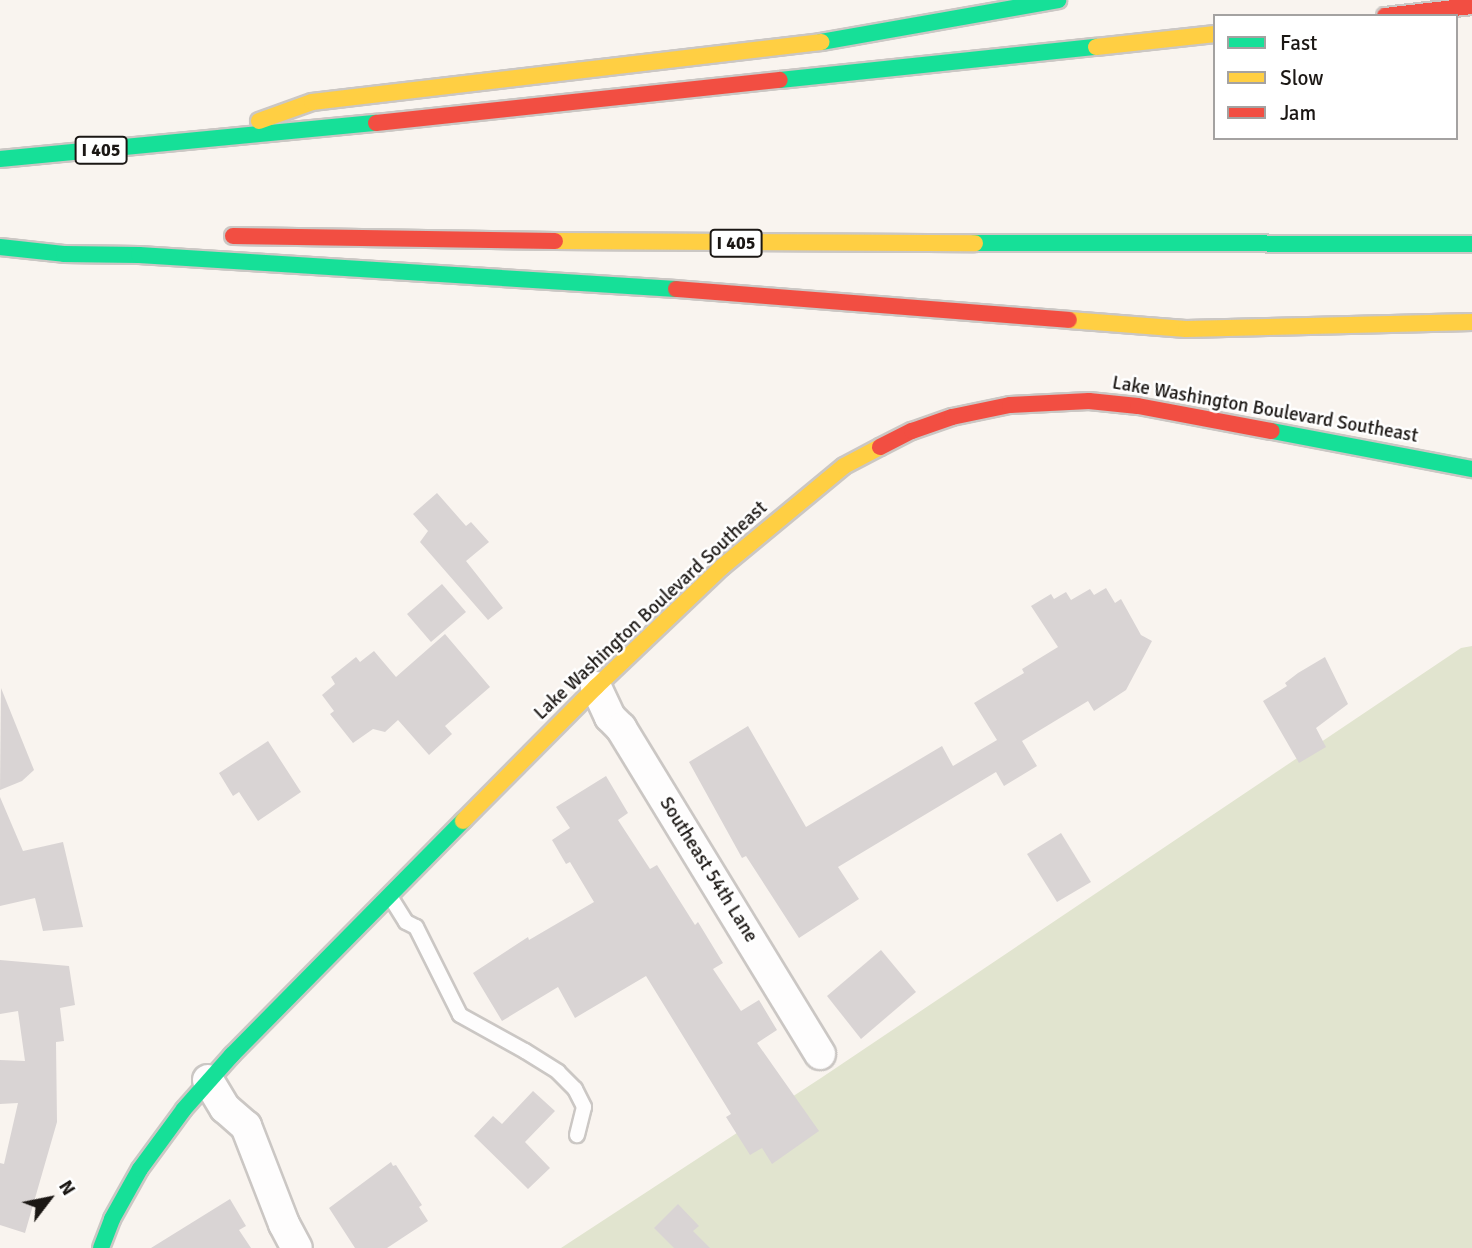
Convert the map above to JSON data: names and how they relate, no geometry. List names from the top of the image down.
{
  "streets": {
    "main road": ["I 405", "Lake Washington Boulevard Southeast"],
    "street": ["Southeast 54th Lane"]
  },
  "crossings": [
    ["Lake Washington Boulevard Southeast", "Southeast 54th Lane"]
  ],
  "legend": ["Fast", "Slow", "Jam"],
  "north": "top right"
}
